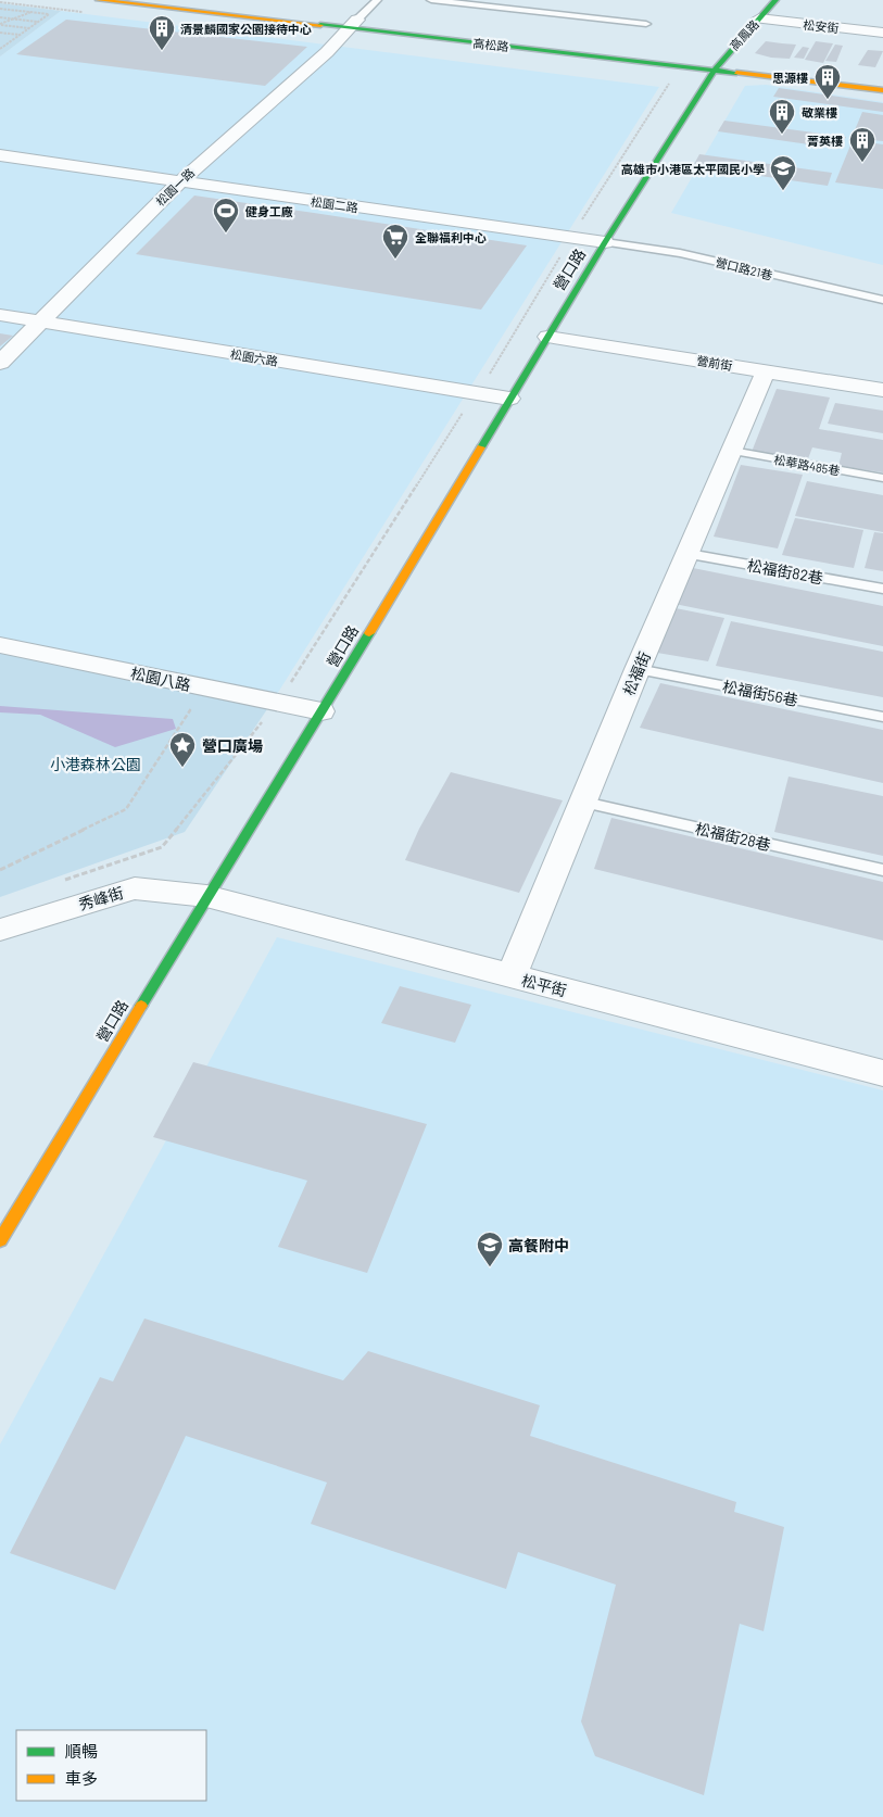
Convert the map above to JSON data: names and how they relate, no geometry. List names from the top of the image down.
{
  "streets": {
    "street": [
      "松安街",
      "高鳳路",
      "高松路",
      "松園一路",
      "松園二路",
      "營口路",
      "松園六路",
      "營前街",
      "松福街",
      "松園八路",
      "秀峰街",
      "松平街"
    ],
    "lane": [
      "營口路21巷",
      "松華路485巷",
      "松福街82巷",
      "松福街56巷",
      "松福街28巷"
    ]
  },
  "crossings": [
    ["松安街", "高鳳路"],
    ["高鳳路", "高松路"],
    ["高鳳路", "營口路"],
    ["高松路", "松園一路"],
    ["高松路", "營口路"],
    ["松園一路", "松園二路"],
    ["松園一路", "松園六路"],
    ["松園二路", "營口路21巷"],
    ["松園二路", "營口路"],
    ["營口路21巷", "營口路"],
    ["營口路", "松園六路"],
    ["營口路", "營前街"],
    ["營口路", "松園八路"],
    ["營口路", "秀峰街"],
    ["營口路", "松平街"],
    ["營前街", "松福街"],
    ["松華路485巷", "松福街"],
    ["松福街82巷", "松福街"],
    ["松福街", "松福街56巷"],
    ["松福街", "松福街28巷"],
    ["松福街", "松平街"],
    ["秀峰街", "松平街"]
  ],
  "parks": ["小港森林公園"],
  "places": {
    "building": [
      "清景麟國家公園接待中心",
      "思源樓",
      "敬業樓",
      "菁英樓"
    ],
    "school or university": ["高雄市小港區太平國民小學", "高餐附中"],
    "sports": ["健身工廠"],
    "supermarket": ["全聯福利中心"],
    "place": ["營口廣場"]
  },
  "legend": ["順暢", "車多"]
}
